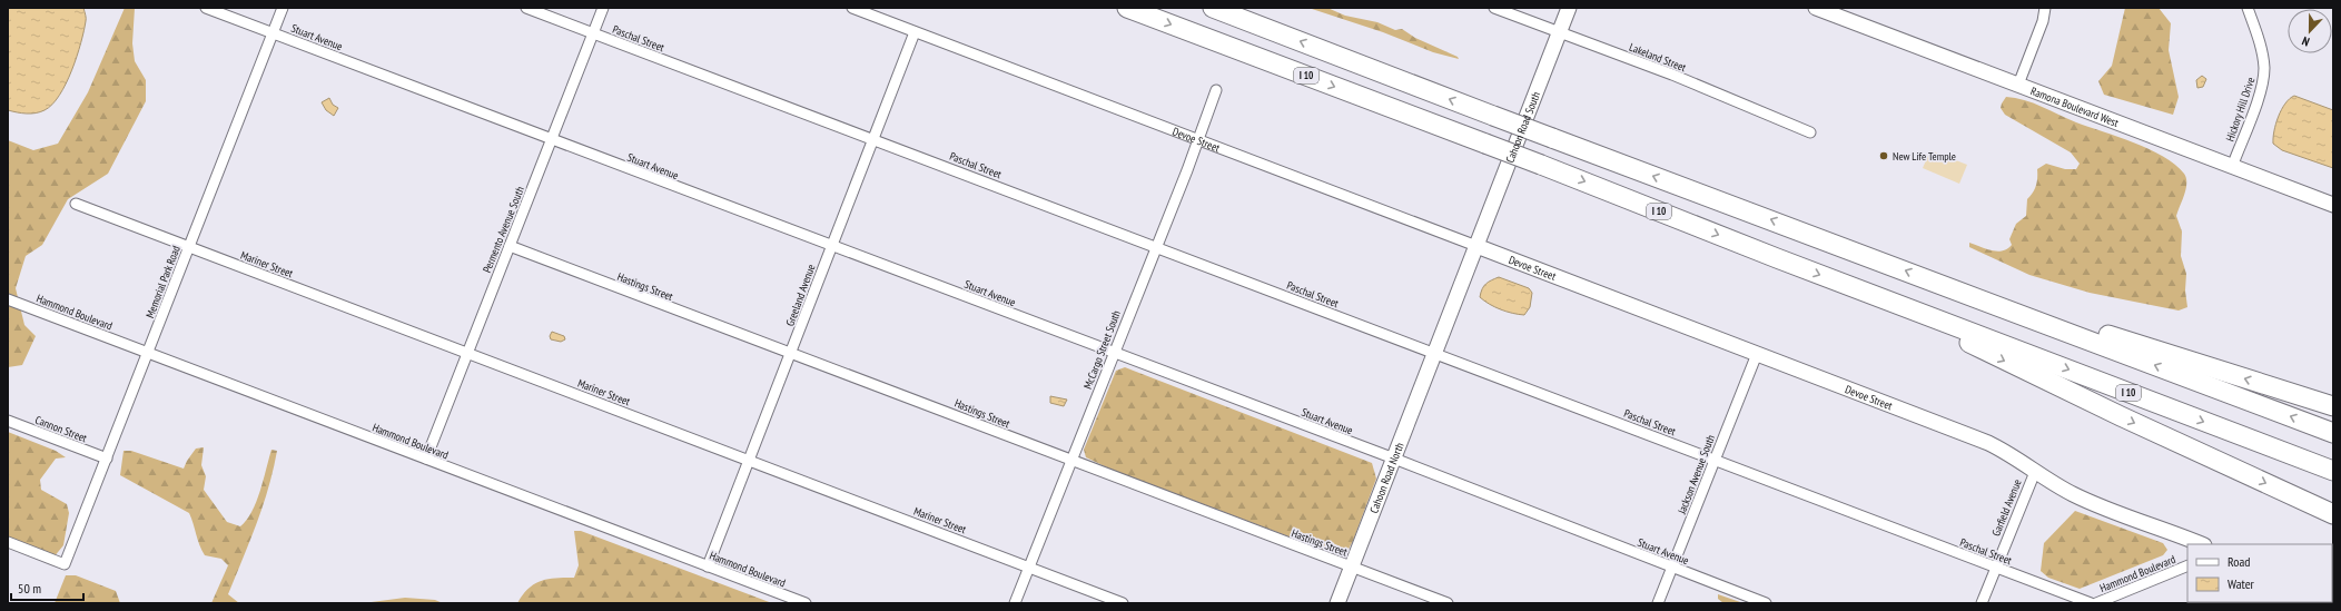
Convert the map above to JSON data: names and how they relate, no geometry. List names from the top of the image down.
{
  "streets": {
    "highway": ["I 10"],
    "street": [
      "Stuart Avenue",
      "Paschal Street",
      "Lakeland Street",
      "Ramona Boulevard West",
      "Hickory Hill Drive",
      "Cahoon Road South",
      "Devoe Street",
      "Permento Avenue South",
      "Mariner Street",
      "Memorial Park Road",
      "Hastings Street",
      "Greeland Avenue",
      "Hammond Boulevard",
      "McCargo Street South",
      "Cannon Street",
      "Jackson Avenue South",
      "Cahoon Road North",
      "Garfield Avenue"
    ]
  },
  "crossings": [
    ["Stuart Avenue", "Permento Avenue South"],
    ["Stuart Avenue", "Memorial Park Road"],
    ["Stuart Avenue", "Greeland Avenue"],
    ["Stuart Avenue", "McCargo Street South"],
    ["Stuart Avenue", "Jackson Avenue South"],
    ["Stuart Avenue", "Cahoon Road North"],
    ["Paschal Street", "Permento Avenue South"],
    ["Paschal Street", "Greeland Avenue"],
    ["Paschal Street", "McCargo Street South"],
    ["Paschal Street", "Jackson Avenue South"],
    ["Paschal Street", "Cahoon Road North"],
    ["Paschal Street", "Garfield Avenue"],
    ["Lakeland Street", "Cahoon Road South"],
    ["Ramona Boulevard West", "Hickory Hill Drive"],
    ["Cahoon Road South", "Devoe Street"],
    ["Devoe Street", "Greeland Avenue"],
    ["Devoe Street", "McCargo Street South"],
    ["Devoe Street", "Jackson Avenue South"],
    ["Devoe Street", "Garfield Avenue"],
    ["Permento Avenue South", "Mariner Street"],
    ["Permento Avenue South", "Hastings Street"],
    ["Permento Avenue South", "Hammond Boulevard"],
    ["Mariner Street", "Memorial Park Road"],
    ["Mariner Street", "Greeland Avenue"],
    ["Mariner Street", "McCargo Street South"],
    ["Memorial Park Road", "Hammond Boulevard"],
    ["Memorial Park Road", "Cannon Street"],
    ["Hastings Street", "Greeland Avenue"],
    ["Hastings Street", "McCargo Street South"],
    ["Hastings Street", "Cahoon Road North"],
    ["Greeland Avenue", "Hammond Boulevard"]
  ],
  "places": ["New Life Temple"],
  "legend": ["Road", "Water"],
  "scale_bar": "50 m",
  "north": "bottom"
}
